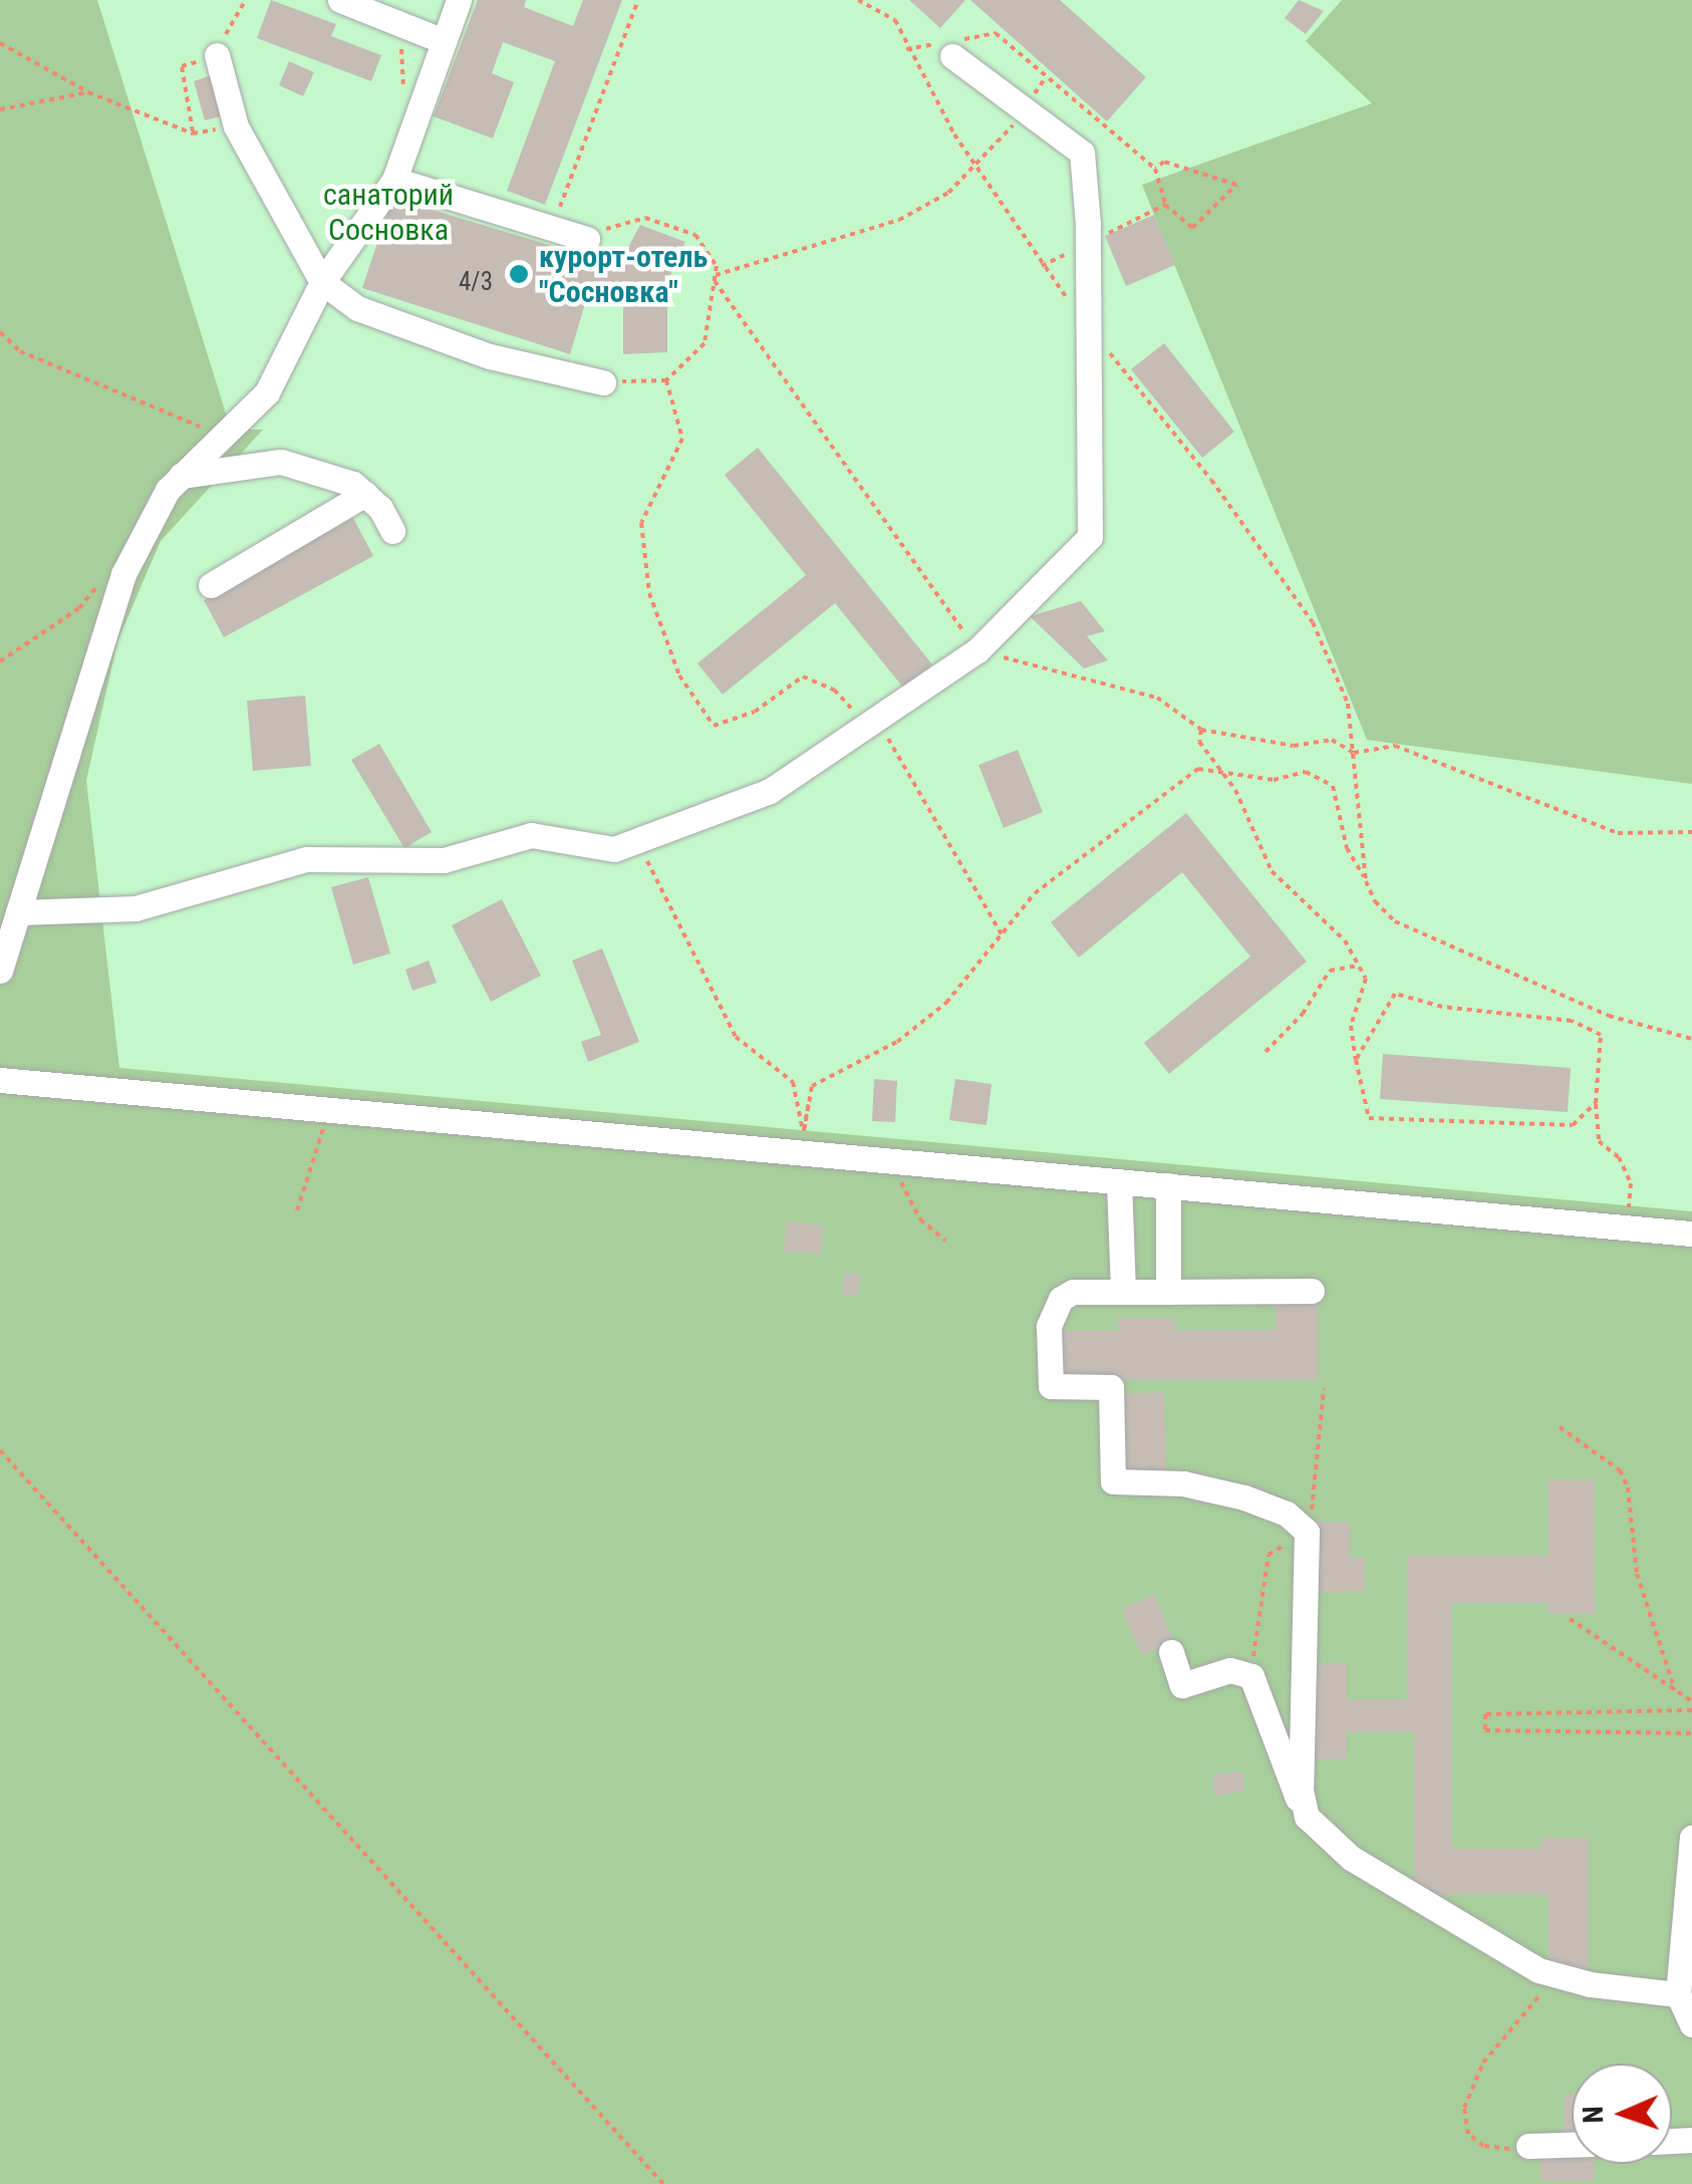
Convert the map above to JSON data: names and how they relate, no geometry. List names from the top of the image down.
{
  "parks": ["санаторий Сосновка"],
  "places": ["курорт-отель \"Сосновка\""],
  "house_numbers": ["4/3"],
  "north": "left"
}
